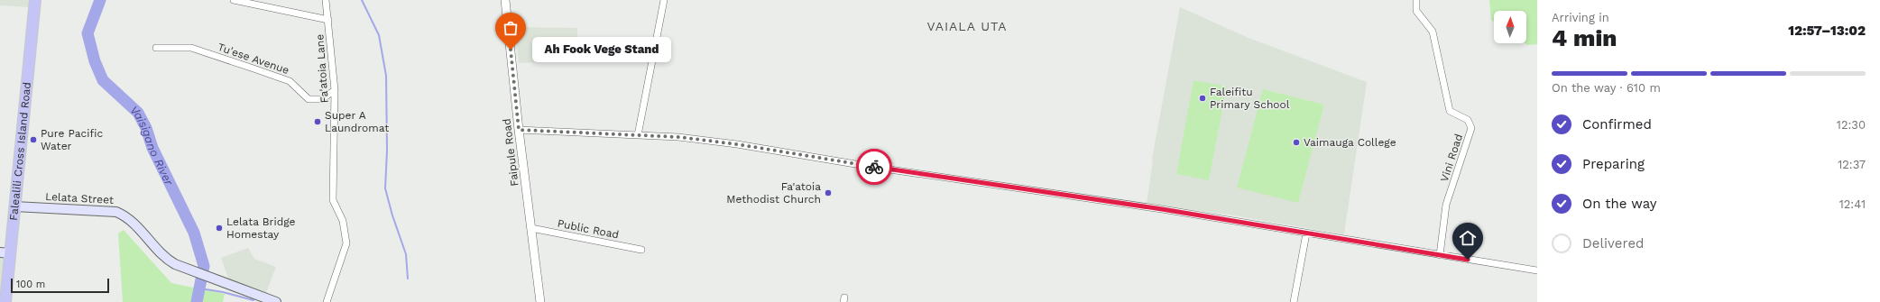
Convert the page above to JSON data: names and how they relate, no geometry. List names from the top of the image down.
{
  "streets": {
    "main road": ["Falealili Cross Island Road", "Lelata Street"],
    "street": [
      "Tu'ese Avenue",
      "Fa'atoia Lane",
      "Faipule Road",
      "Vini Road",
      "Public Road"
    ]
  },
  "crossings": [
    ["Tu'ese Avenue", "Fa'atoia Lane"],
    ["Falealili Cross Island Road", "Lelata Street"],
    ["Faipule Road", "Public Road"]
  ],
  "districts": ["VAIALA UTA"],
  "water": ["Vaisigano River"],
  "places": [
    "Ah Fook Vege Stand",
    "Faleifitu Primary School",
    "Super A Laundromat",
    "Pure Pacific Water",
    "Vaimauga College",
    "Fa'atoia Methodist Church",
    "Lelata Bridge Homestay"
  ],
  "scale_bar": "100 m",
  "north": "top",
  "page": {
    "heading": ["4 min", "Arriving in", "12:57–13:02"],
    "bubble": "Ah Fook Vege Stand",
    "bar": "On the way · 610 m",
    "list": [
      ["Confirmed", "12:30"],
      ["Preparing", "12:37"],
      ["On the way", "12:41"],
      "Delivered"
    ],
    "scale": "100 m"
  }
}
